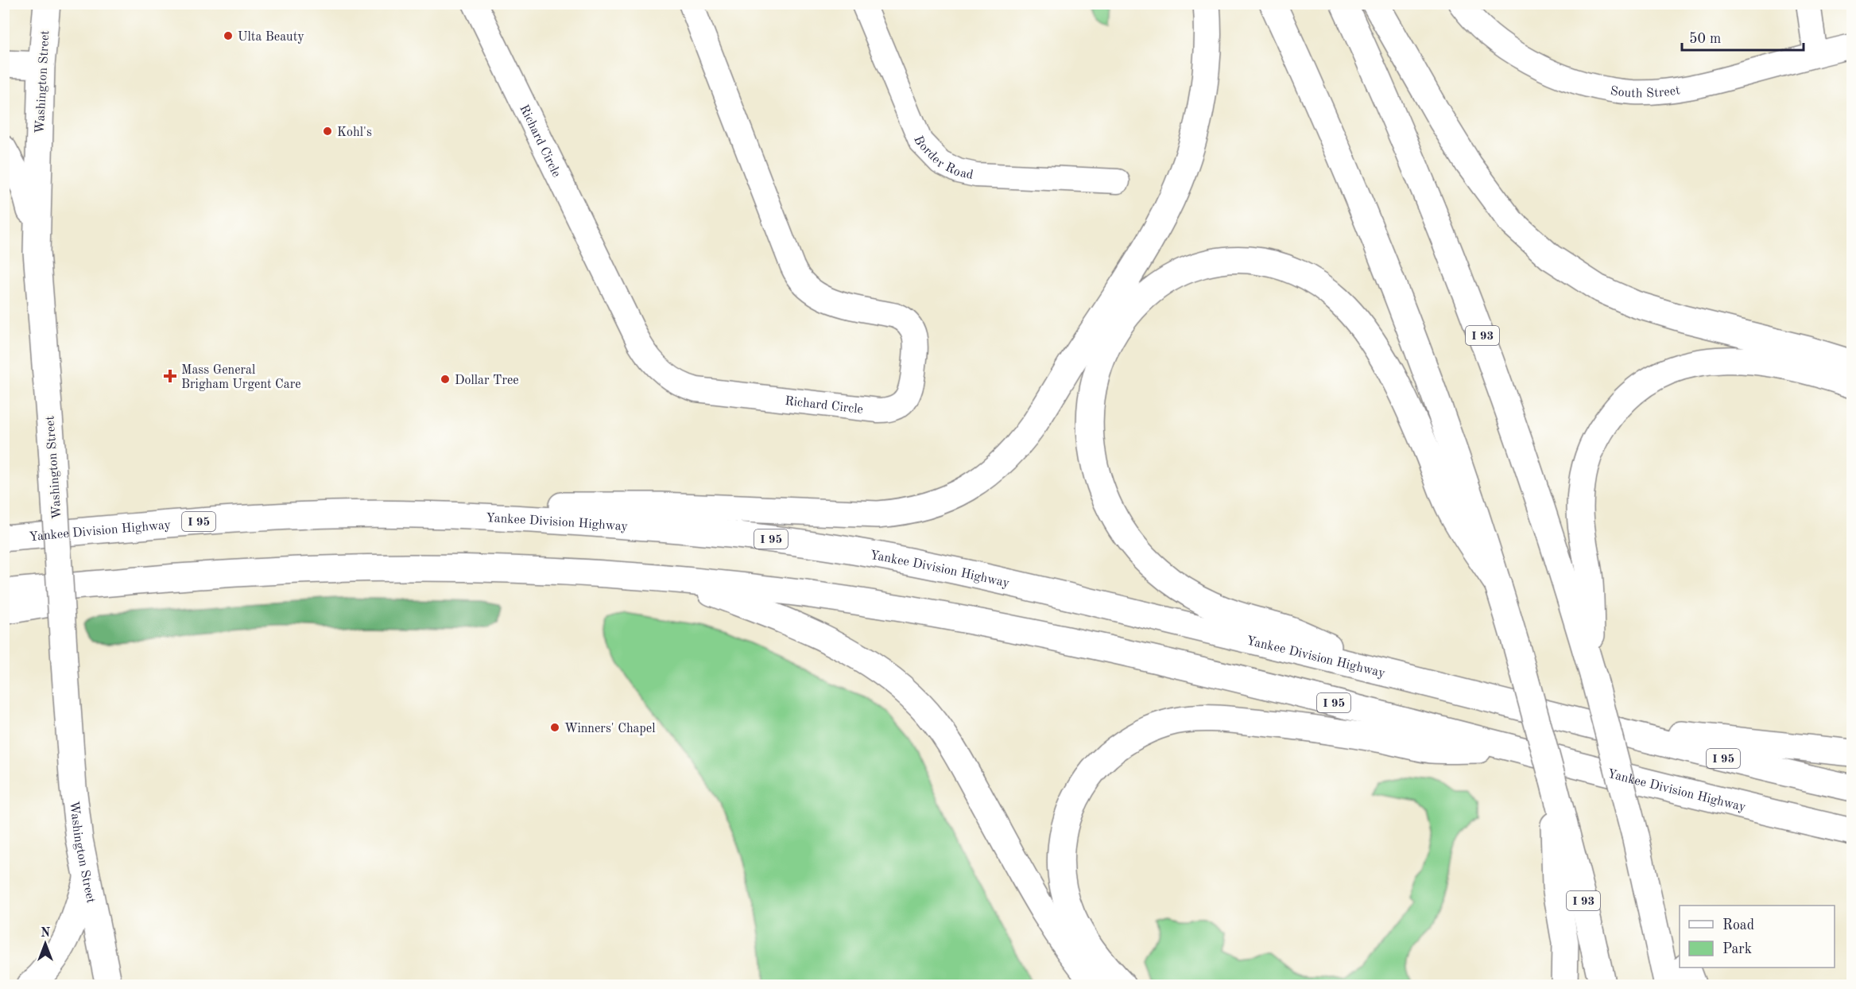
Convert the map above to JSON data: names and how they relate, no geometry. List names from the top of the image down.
{
  "streets": {
    "main road": [
      "Washington Street",
      "I 93",
      "I 95",
      "Yankee Division Highway"
    ],
    "street": ["South Street", "Richard Circle", "Border Road"]
  },
  "places": {
    "other": [
      "Ulta Beauty",
      "Kohl's",
      "Dollar Tree",
      "Winners' Chapel"
    ],
    "health": ["Mass General Brigham Urgent Care"]
  },
  "legend": ["Road", "Park"],
  "scale_bar": "50 m",
  "north": "top"
}
